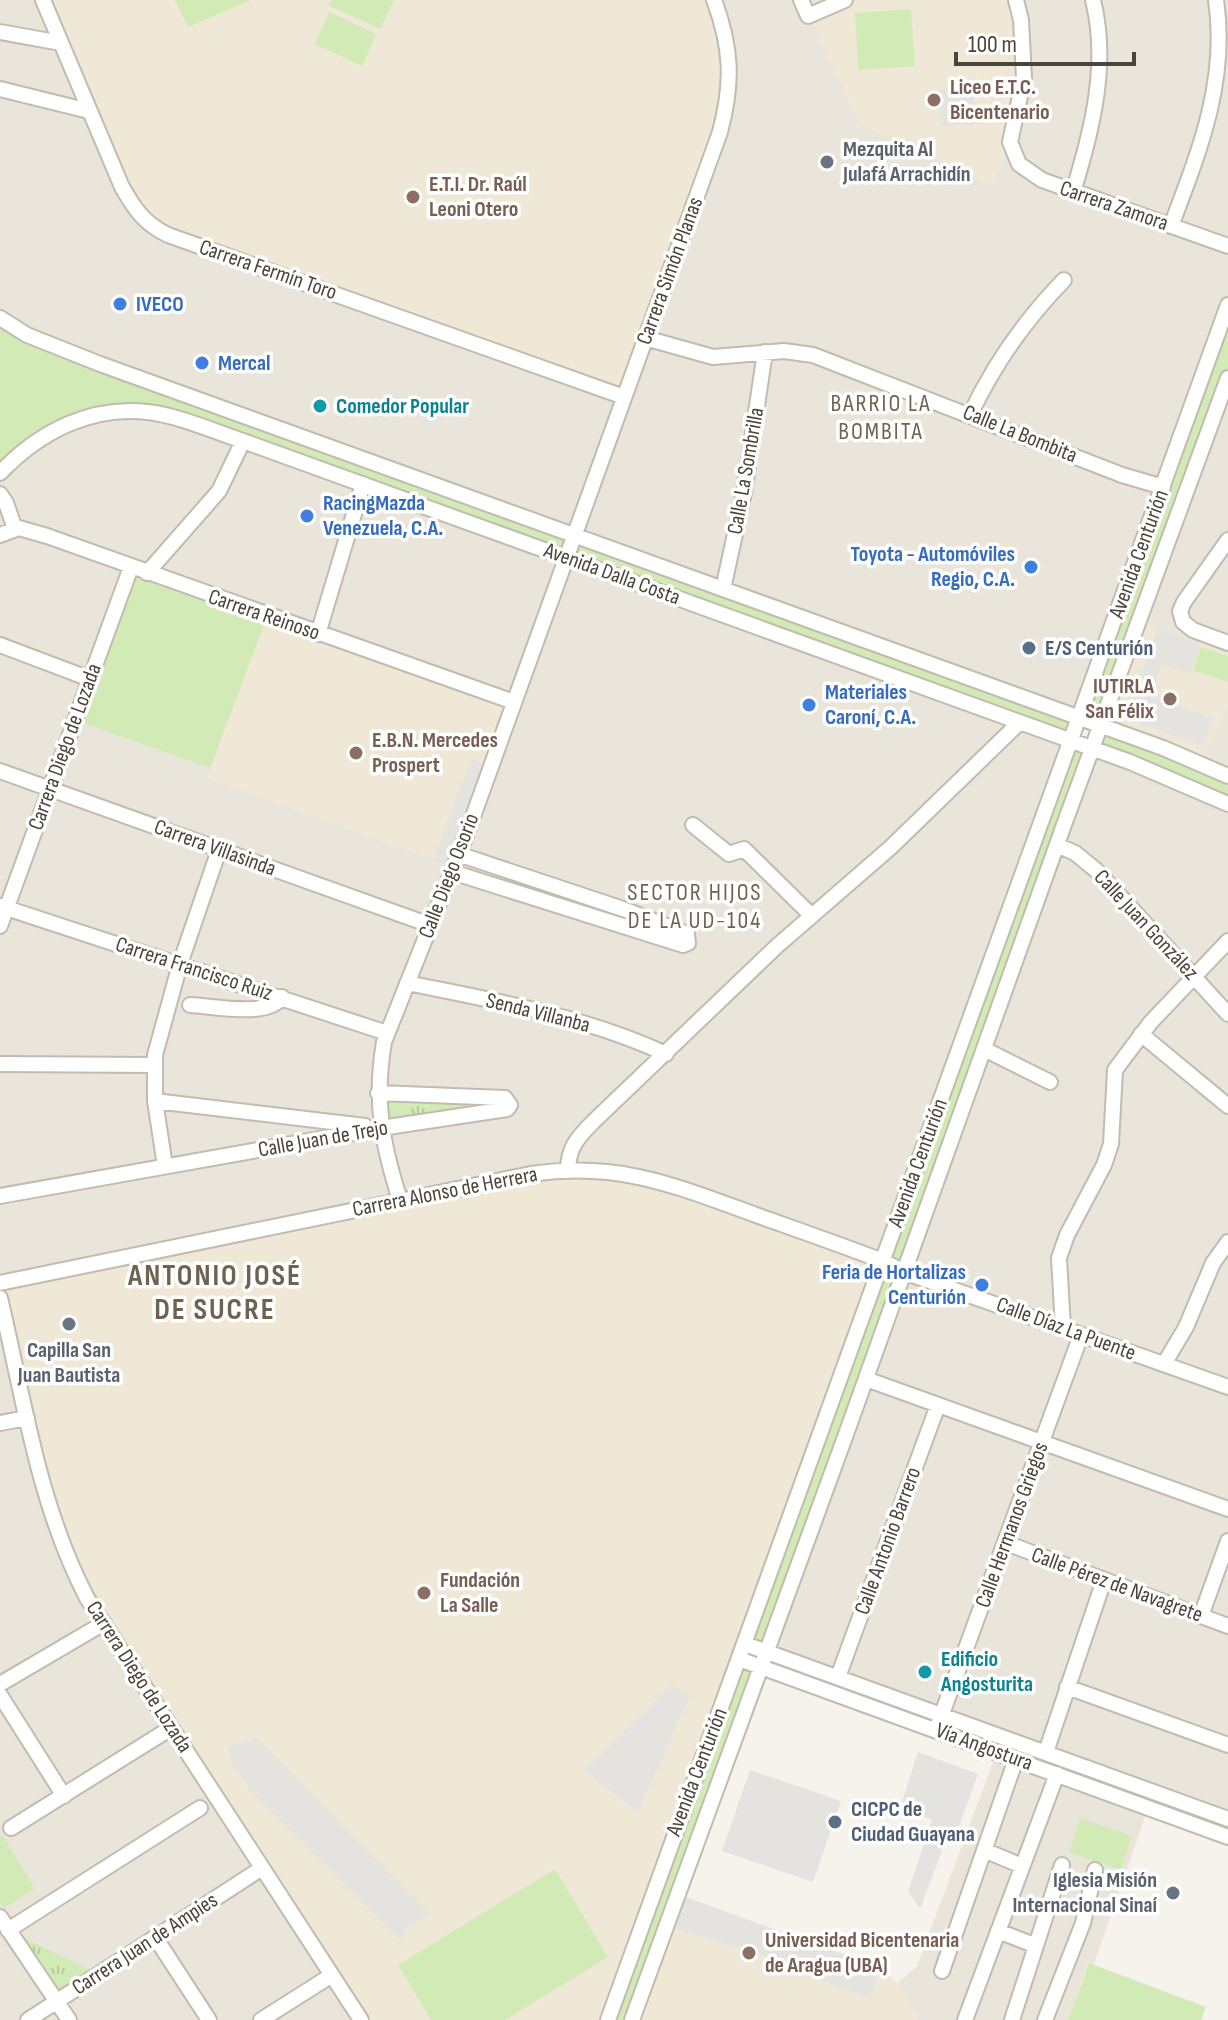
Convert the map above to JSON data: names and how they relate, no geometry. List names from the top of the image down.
{
  "streets": {
    "street": [
      "Carrera Zamora",
      "Carrera Fermín Toro",
      "Carrera Simón Planas",
      "Calle La Bombita",
      "Calle La Sombrilla",
      "Avenida Centurión",
      "Avenida Dalla Costa",
      "Carrera Reinoso",
      "Carrera Diego de Lozada",
      "Carrera Villasinda",
      "Calle Diego Osorio",
      "Calle Juan González",
      "Carrera Francisco Ruiz",
      "Senda Villanba",
      "Calle Juan de Trejo",
      "Carrera Alonso de Herrera",
      "Calle Díaz La Puente",
      "Calle Hermanos Griegos",
      "Calle Antonio Barrero",
      "Calle Pérez de Navagrete",
      "Vía Angostura",
      "Carrera Juan de Ampies"
    ]
  },
  "crossings": [
    ["Carrera Fermín Toro", "Carrera Simón Planas"],
    ["Carrera Simón Planas", "Calle La Bombita"],
    ["Carrera Simón Planas", "Avenida Dalla Costa"],
    ["Carrera Simón Planas", "Calle Diego Osorio"],
    ["Calle La Bombita", "Calle La Sombrilla"],
    ["Calle La Bombita", "Avenida Centurión"],
    ["Calle La Sombrilla", "Avenida Dalla Costa"],
    ["Avenida Centurión", "Avenida Dalla Costa"],
    ["Avenida Centurión", "Calle Juan González"],
    ["Avenida Centurión", "Carrera Alonso de Herrera"],
    ["Avenida Centurión", "Calle Díaz La Puente"],
    ["Avenida Centurión", "Vía Angostura"],
    ["Avenida Dalla Costa", "Calle Diego Osorio"],
    ["Carrera Reinoso", "Carrera Diego de Lozada"],
    ["Carrera Reinoso", "Calle Diego Osorio"],
    ["Carrera Diego de Lozada", "Carrera Villasinda"],
    ["Carrera Diego de Lozada", "Carrera Francisco Ruiz"],
    ["Carrera Diego de Lozada", "Carrera Juan de Ampies"],
    ["Carrera Villasinda", "Calle Diego Osorio"],
    ["Calle Diego Osorio", "Carrera Francisco Ruiz"],
    ["Calle Diego Osorio", "Senda Villanba"],
    ["Calle Diego Osorio", "Calle Juan de Trejo"],
    ["Calle Diego Osorio", "Carrera Alonso de Herrera"],
    ["Carrera Alonso de Herrera", "Calle Díaz La Puente"],
    ["Calle Díaz La Puente", "Calle Hermanos Griegos"],
    ["Calle Hermanos Griegos", "Calle Pérez de Navagrete"],
    ["Calle Hermanos Griegos", "Vía Angostura"],
    ["Calle Antonio Barrero", "Vía Angostura"]
  ],
  "districts": ["BARRIO LA BOMBITA", "SECTOR HIJOS DE LA UD-104", "ANTONIO JOSÉ DE SUCRE"],
  "places": [
    "Liceo E.T.C. Bicentenario",
    "Mezquita Al Julafá Arrachidín",
    "E.T.I. Dr. Raúl Leoni Otero",
    "IVECO",
    "Mercal",
    "Comedor Popular",
    "RacingMazda Venezuela, C.A.",
    "Toyota - Automóviles Regio, C.A.",
    "E/S Centurión",
    "IUTIRLA San Félix",
    "Materiales Caroní, C.A.",
    "E.B.N. Mercedes Prospert",
    "Feria de Hortalizas Centurión",
    "Capilla San Juan Bautista",
    "Fundación La Salle",
    "Edificio Angosturita",
    "CICPC de Ciudad Guayana",
    "Iglesia Misión Internacional Sinaí",
    "Universidad Bicentenaria de Aragua (UBA)"
  ],
  "scale_bar": "100 m"
}
